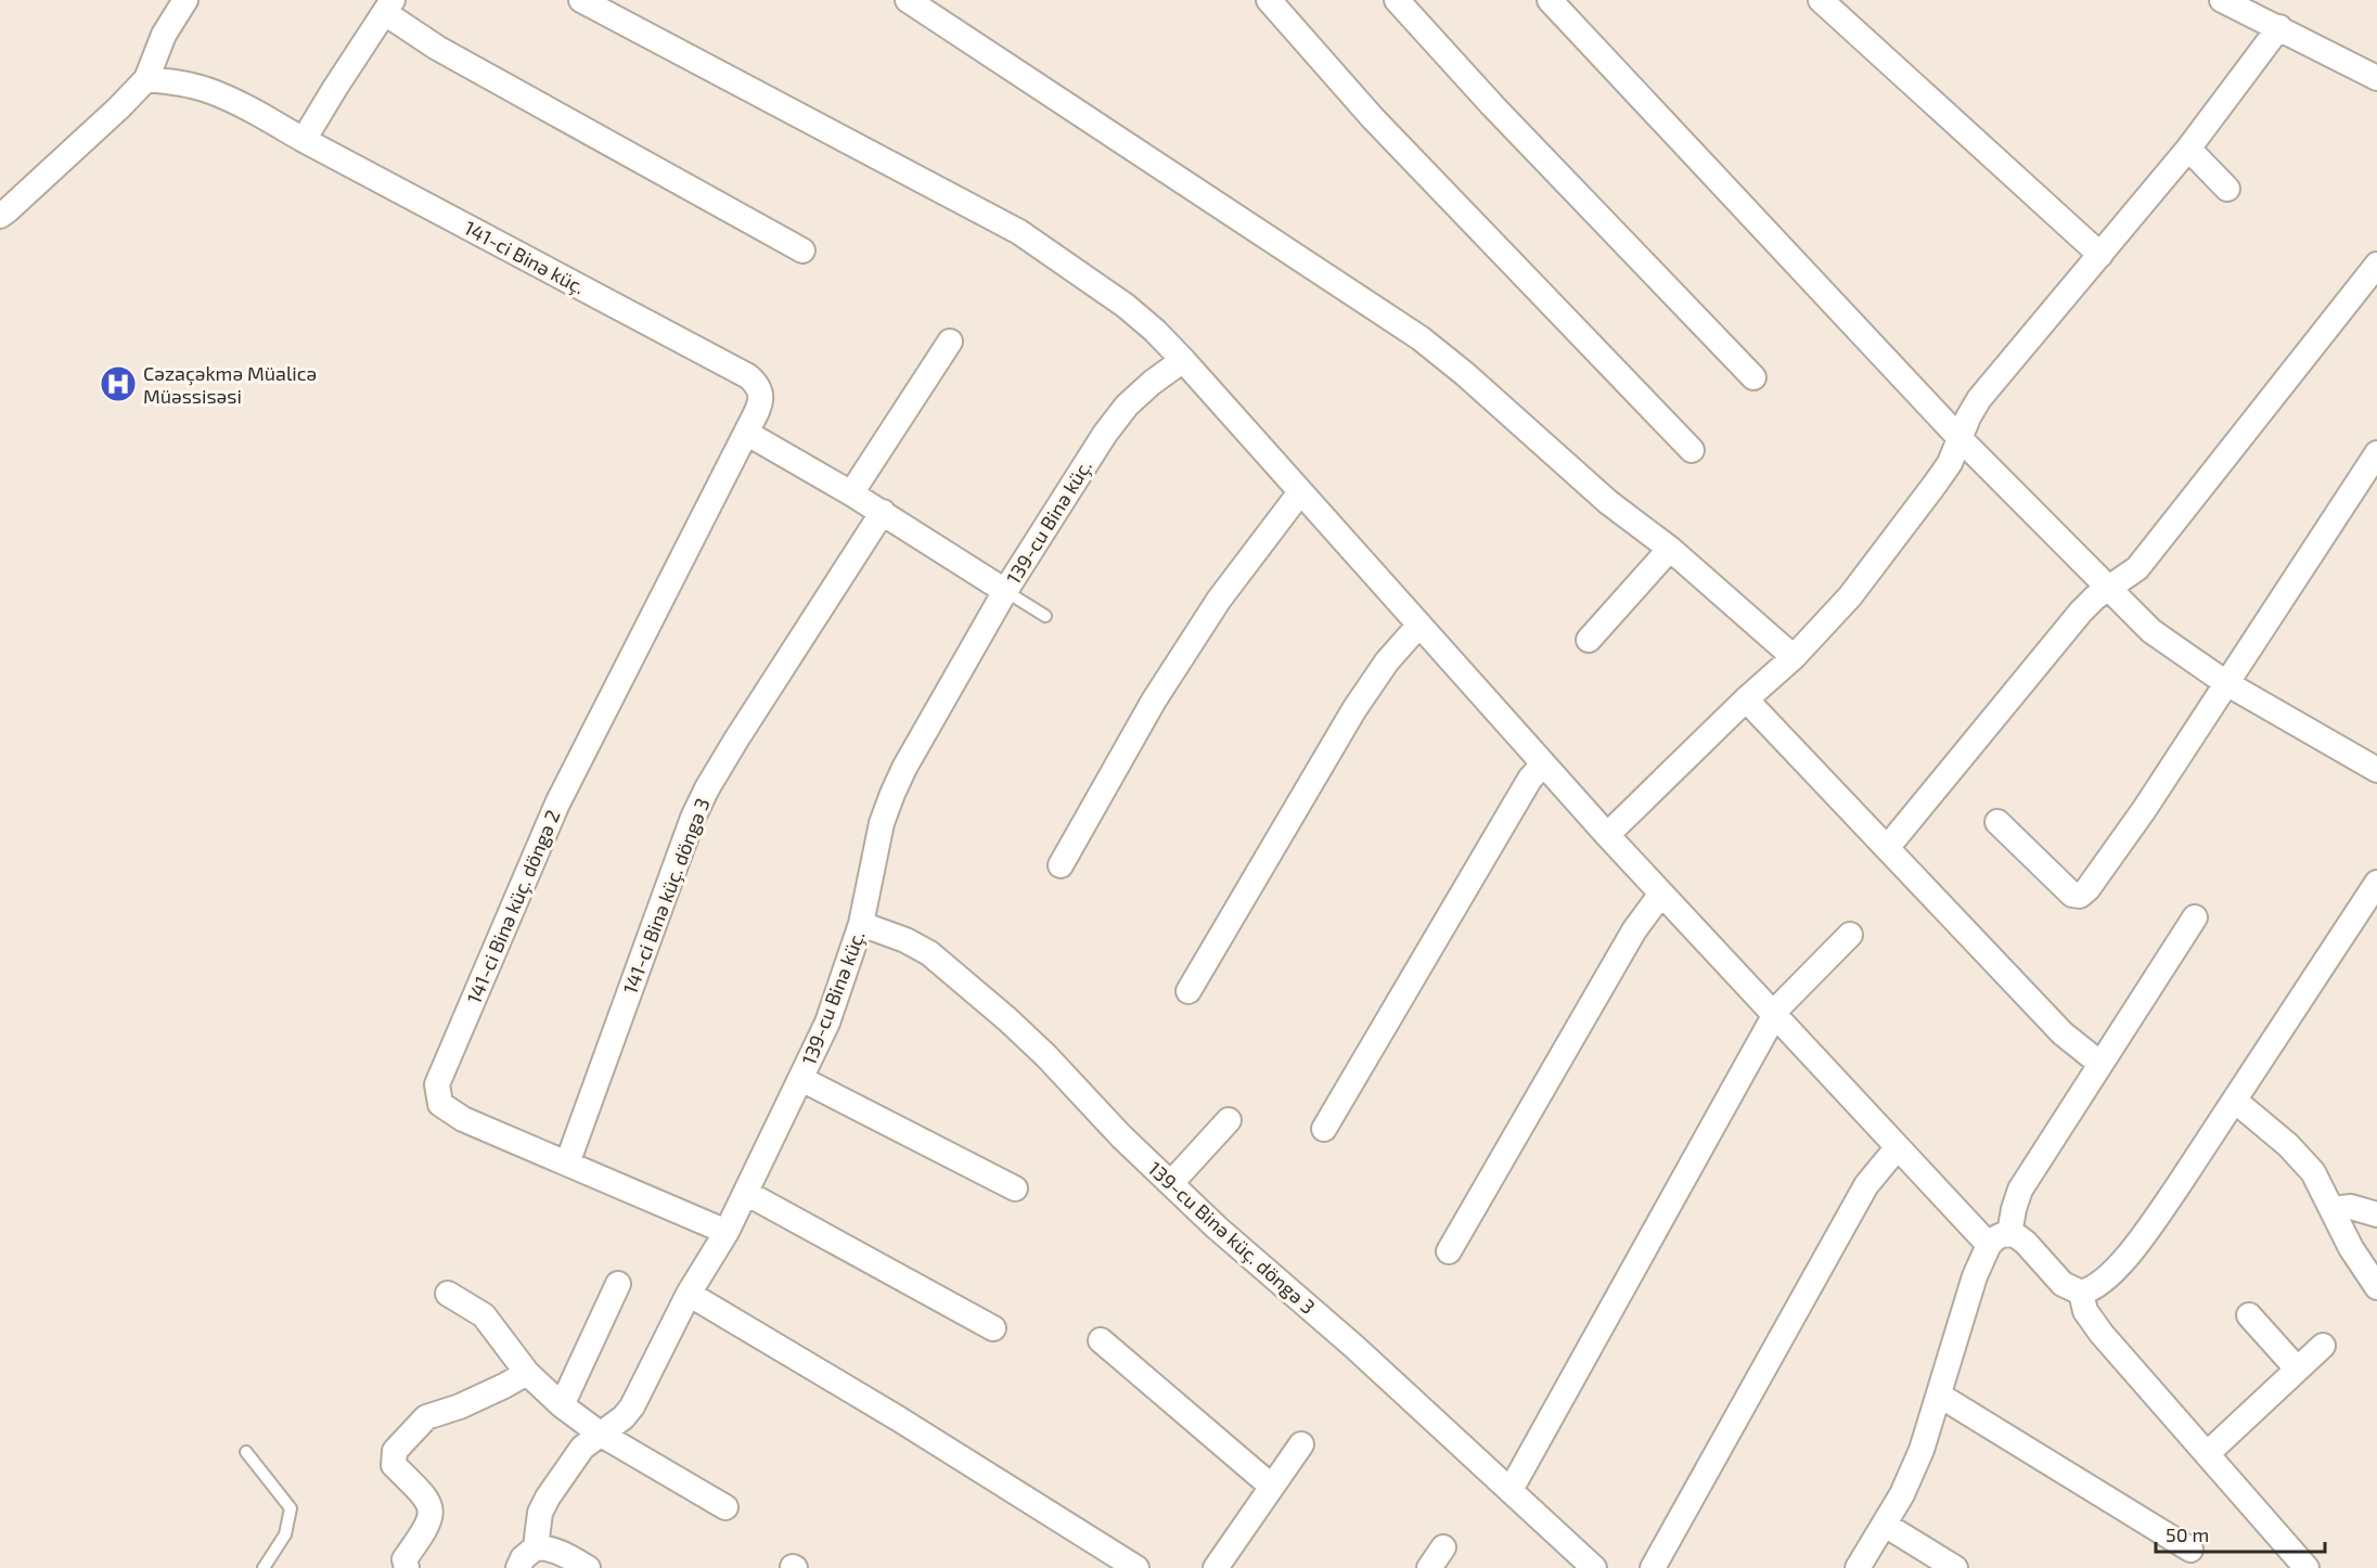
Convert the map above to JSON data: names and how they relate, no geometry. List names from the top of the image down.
{
  "streets": {
    "street": [
      "141-ci Binə küç.",
      "139-cu Binə küç.",
      "141-ci Binə küç. döngə 3",
      "141-ci Binə küç. döngə 2",
      "139-cu Binə küç. döngə 3"
    ]
  },
  "crossings": [
    ["141-ci Binə küç.", "141-ci Binə küç. döngə 2"],
    ["139-cu Binə küç.", "141-ci Binə küç. döngə 2"],
    ["139-cu Binə küç.", "139-cu Binə küç. döngə 3"],
    ["141-ci Binə küç. döngə 3", "141-ci Binə küç. döngə 2"]
  ],
  "places": {
    "hospital": ["Cəzaçəkmə Müalicə Müəssisəsi"]
  },
  "scale_bar": "50 m"
}
